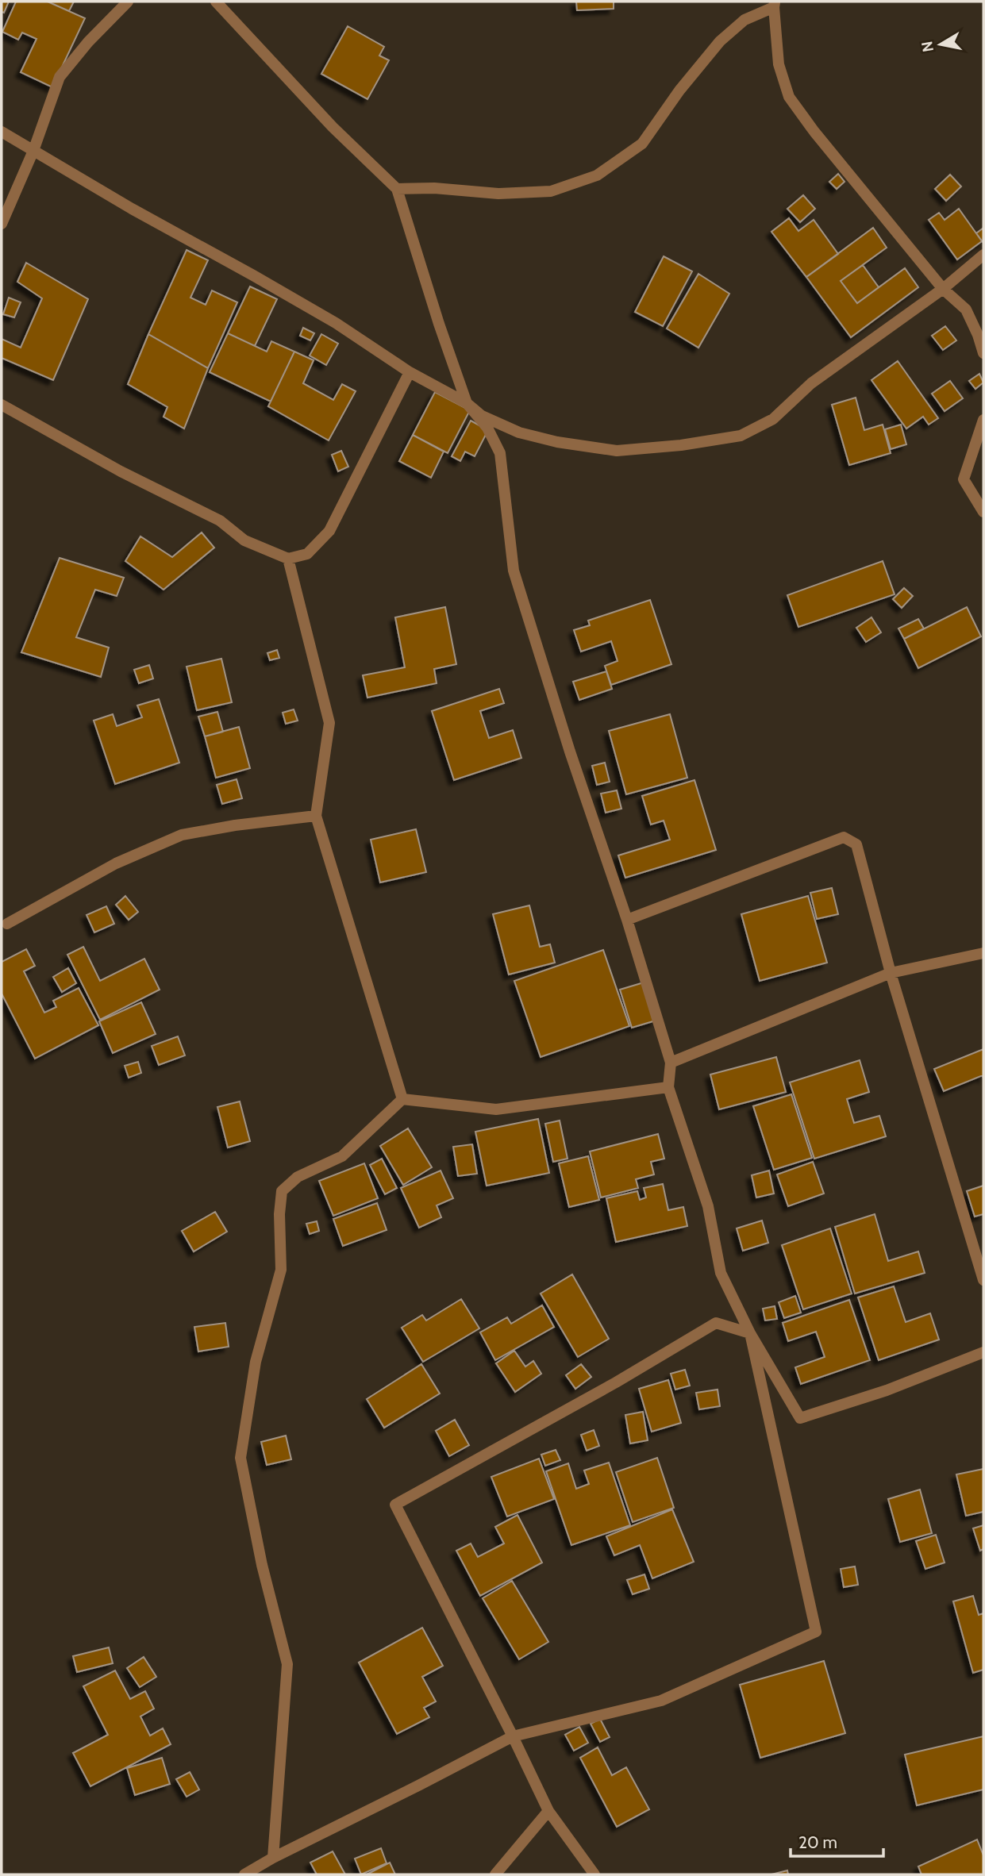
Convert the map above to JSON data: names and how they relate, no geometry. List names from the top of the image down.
{
  "scale_bar": "20 m",
  "north": "left"
}
